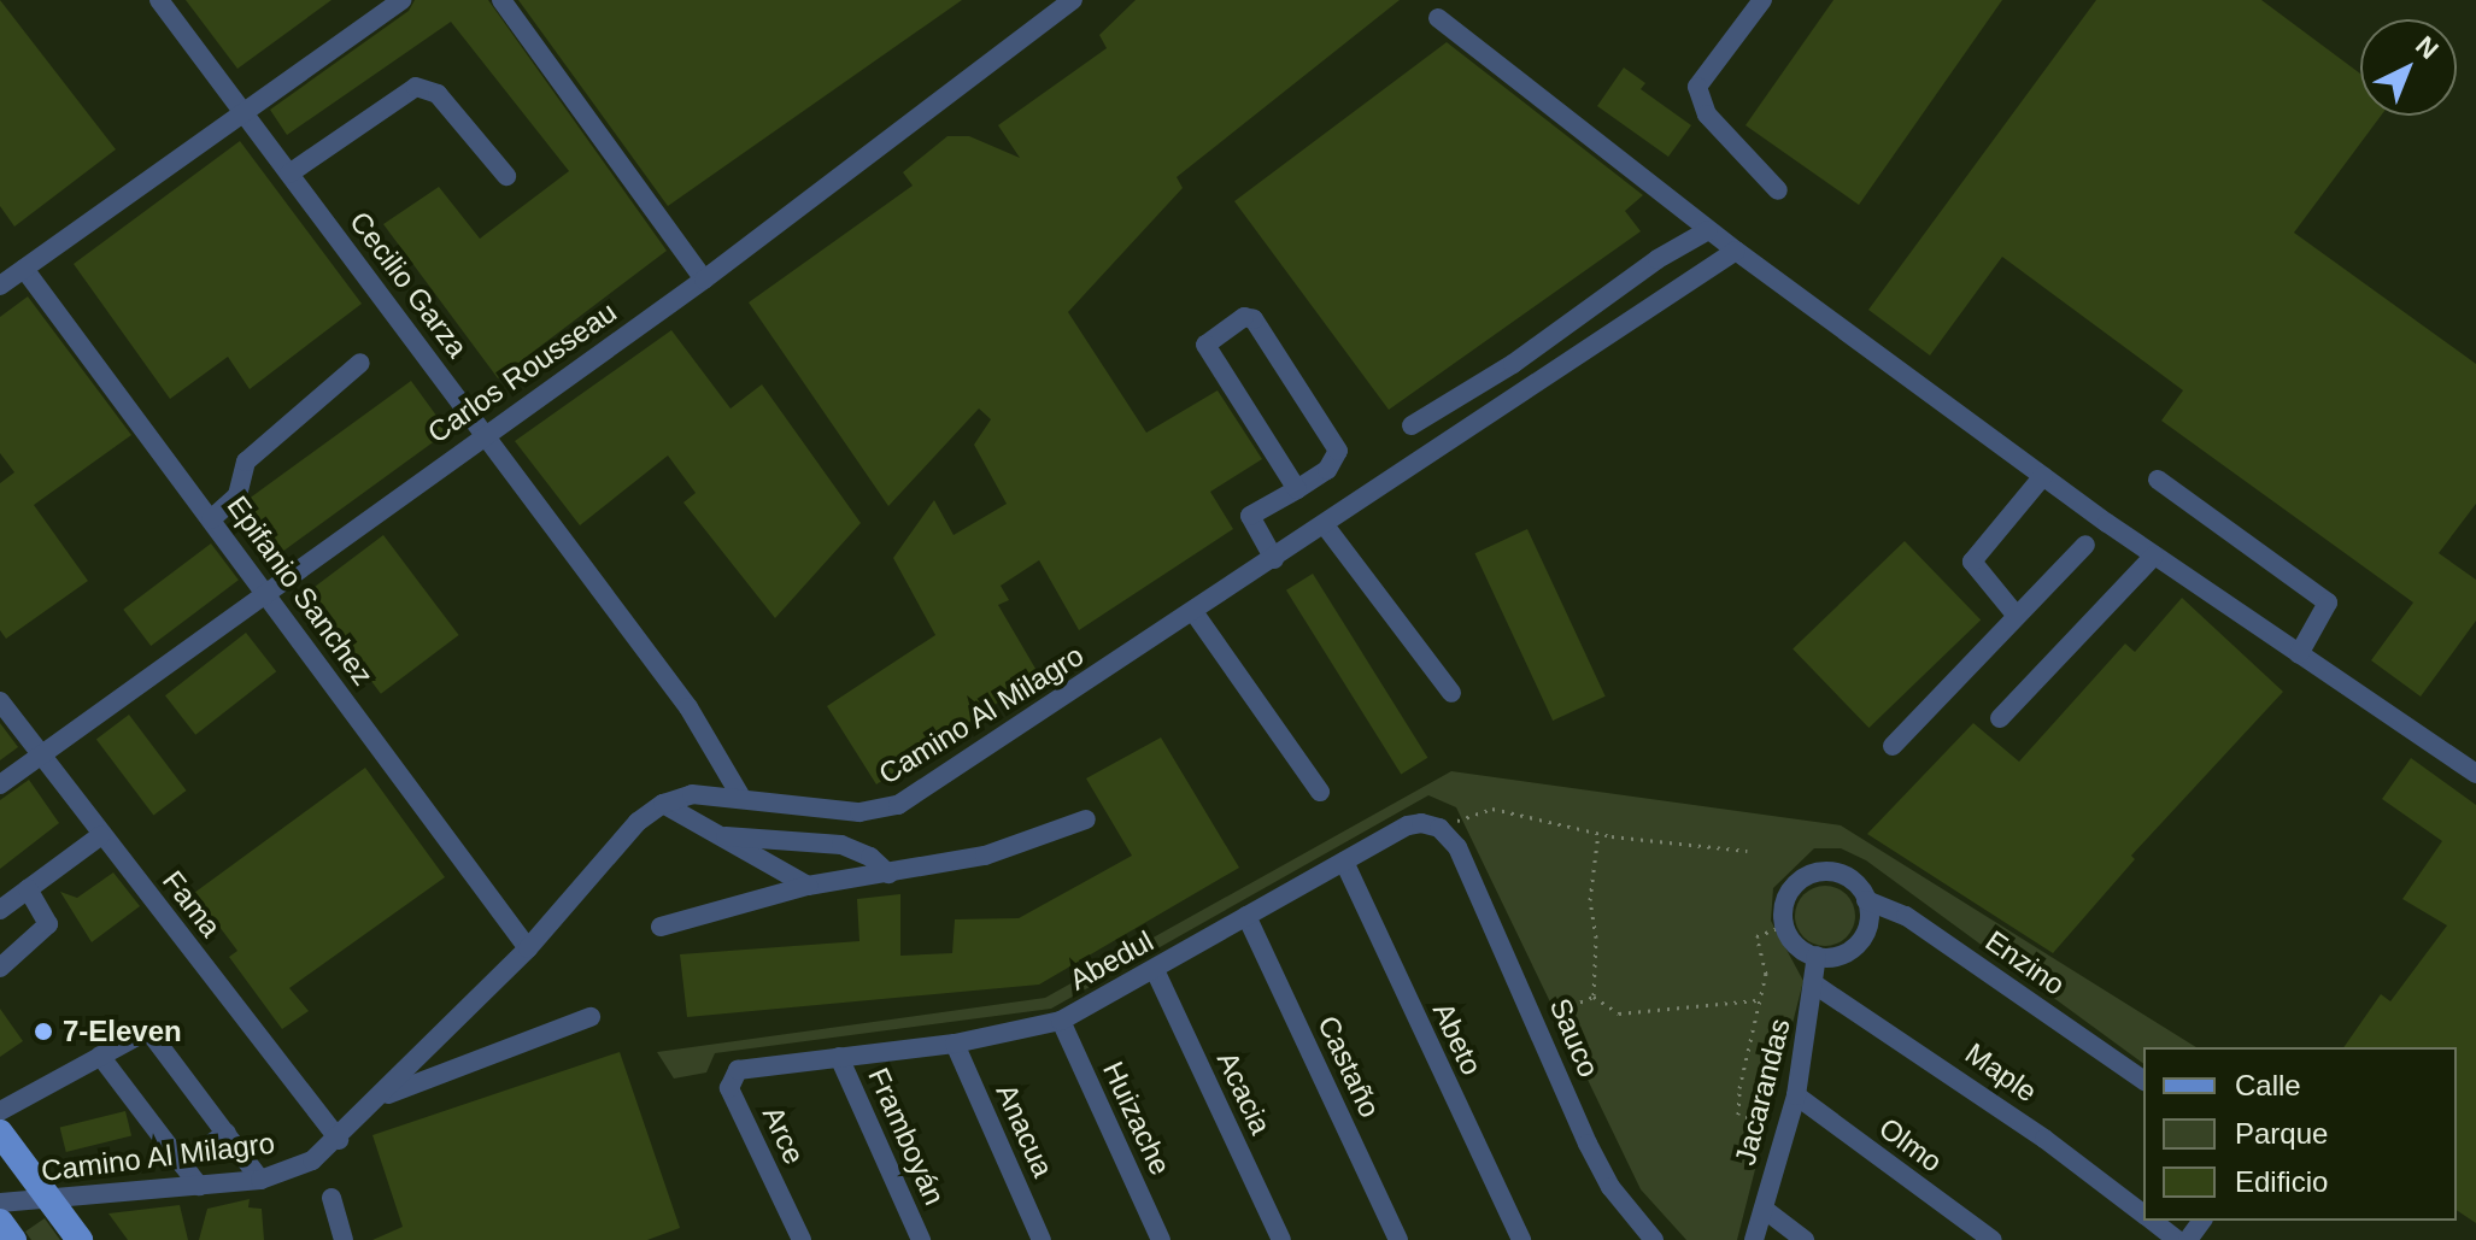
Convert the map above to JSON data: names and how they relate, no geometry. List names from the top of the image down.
{
  "streets": {
    "street": [
      "Cecilio Garza",
      "Carlos Rousseau",
      "Epifanio Sanchez",
      "Camino Al Milagro",
      "Fama",
      "Abedul",
      "Enzino",
      "Sauco",
      "Abeto",
      "Castaño",
      "Maple",
      "Jacarandas",
      "Acacia",
      "Huizache",
      "Anacua",
      "Arce",
      "Framboyán",
      "Olmo"
    ]
  },
  "crossings": [
    ["Cecilio Garza", "Carlos Rousseau"],
    ["Cecilio Garza", "Camino Al Milagro"],
    ["Carlos Rousseau", "Epifanio Sanchez"],
    ["Carlos Rousseau", "Fama"],
    ["Epifanio Sanchez", "Camino Al Milagro"],
    ["Camino Al Milagro", "Fama"],
    ["Abedul", "Sauco"],
    ["Abedul", "Abeto"],
    ["Abedul", "Castaño"],
    ["Abedul", "Acacia"],
    ["Abedul", "Huizache"],
    ["Abedul", "Anacua"],
    ["Abedul", "Arce"],
    ["Abedul", "Framboyán"],
    ["Enzino", "Jacarandas"],
    ["Maple", "Jacarandas"],
    ["Jacarandas", "Olmo"]
  ],
  "places": ["7-Eleven"],
  "legend": ["Calle", "Parque", "Edificio"],
  "north": "top right"
}
